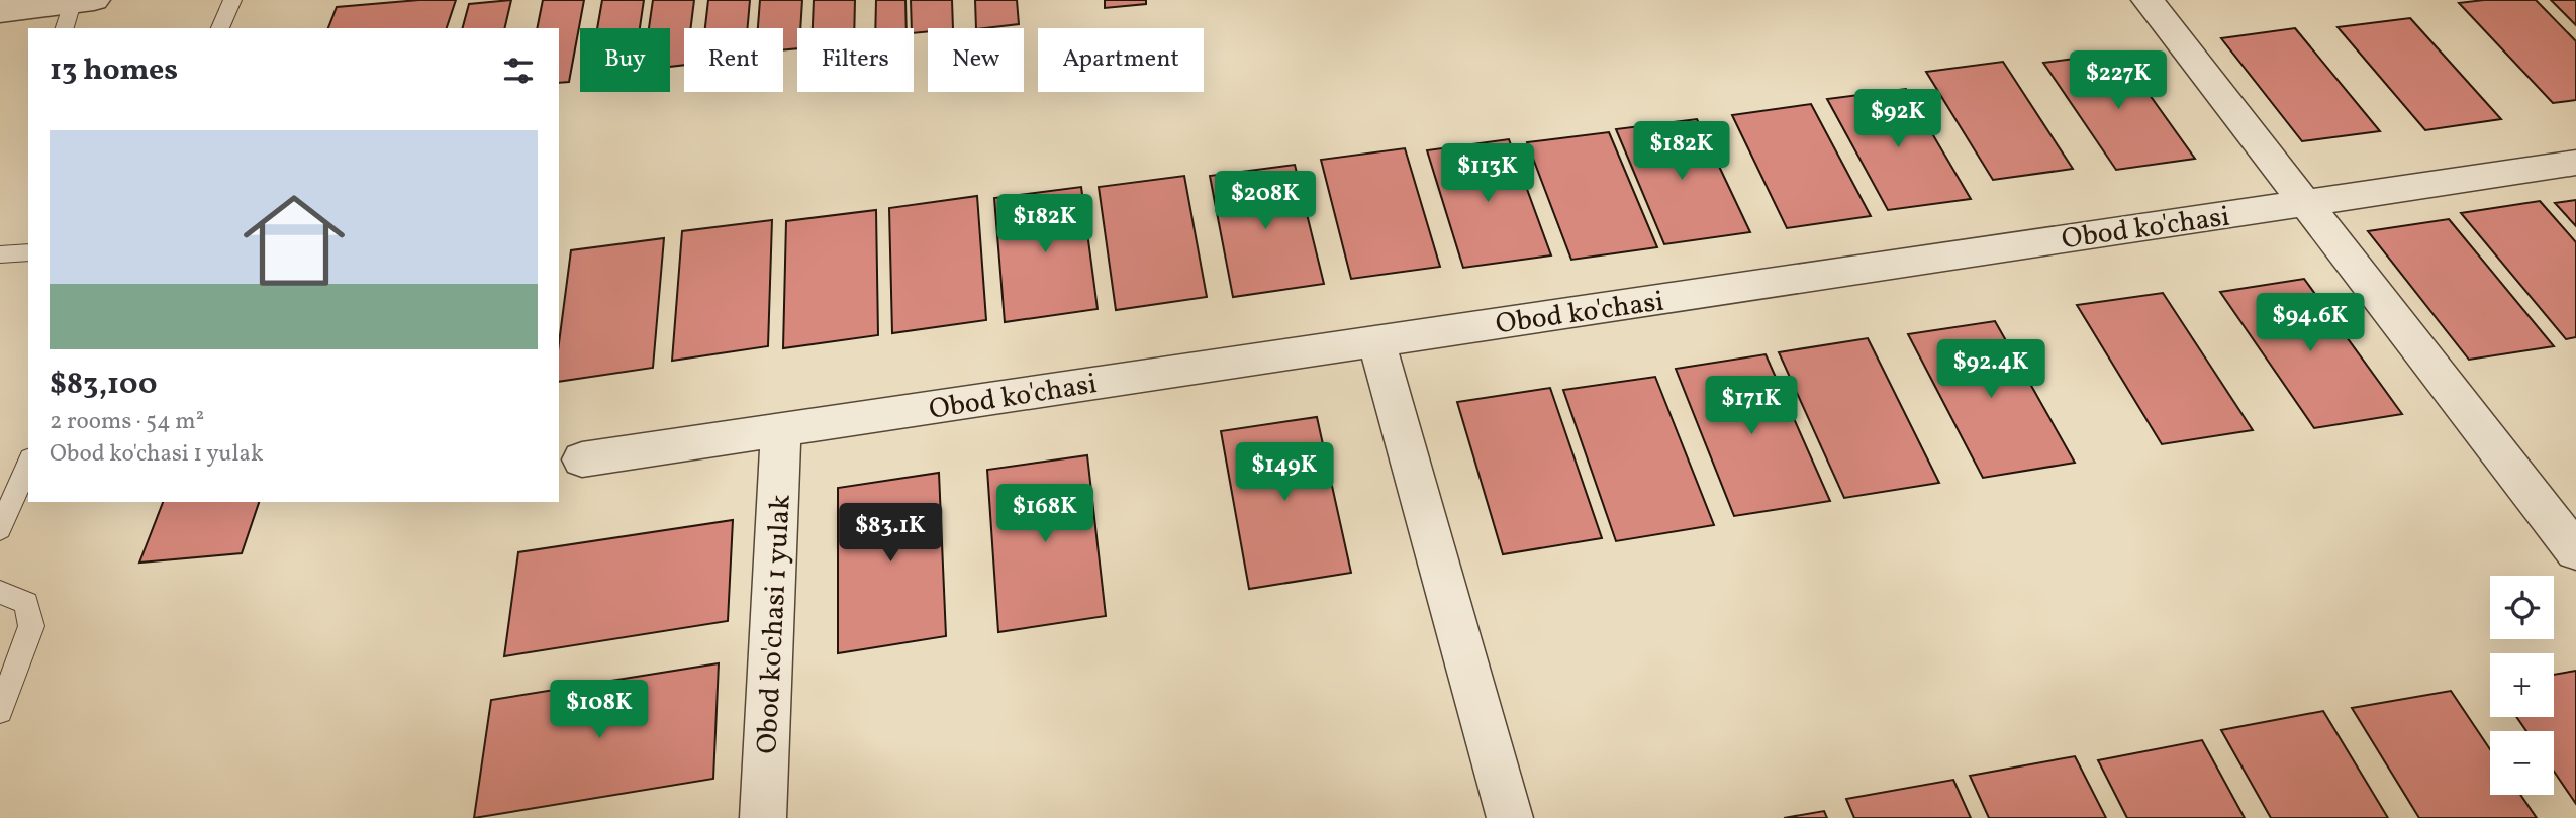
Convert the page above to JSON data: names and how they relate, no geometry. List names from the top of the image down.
{
  "streets": {
    "street": ["Obod ko'chasi", "Obod ko'chasi 1 yulak"]
  },
  "crossings": [
    ["Obod ko'chasi", "Obod ko'chasi 1 yulak"]
  ],
  "page": {
    "chip": [
      "Buy",
      "Rent",
      "Filters",
      "New",
      "Apartment"
    ],
    "heading": "13 homes",
    "price": [
      "$227K",
      "$92K",
      "$182K",
      "$113K",
      "$208K",
      "$182K",
      "$94.6K",
      "$92.4K",
      "$171K",
      "$149K",
      "$168K",
      "$83.1K",
      "$108K"
    ],
    "list": [
      {
        "name": "$83,100",
        "note": "2 rooms · 54 m² · Obod ko'chasi 1 yulak"
      }
    ],
    "map_buttons": ["+", "−"]
  }
}
